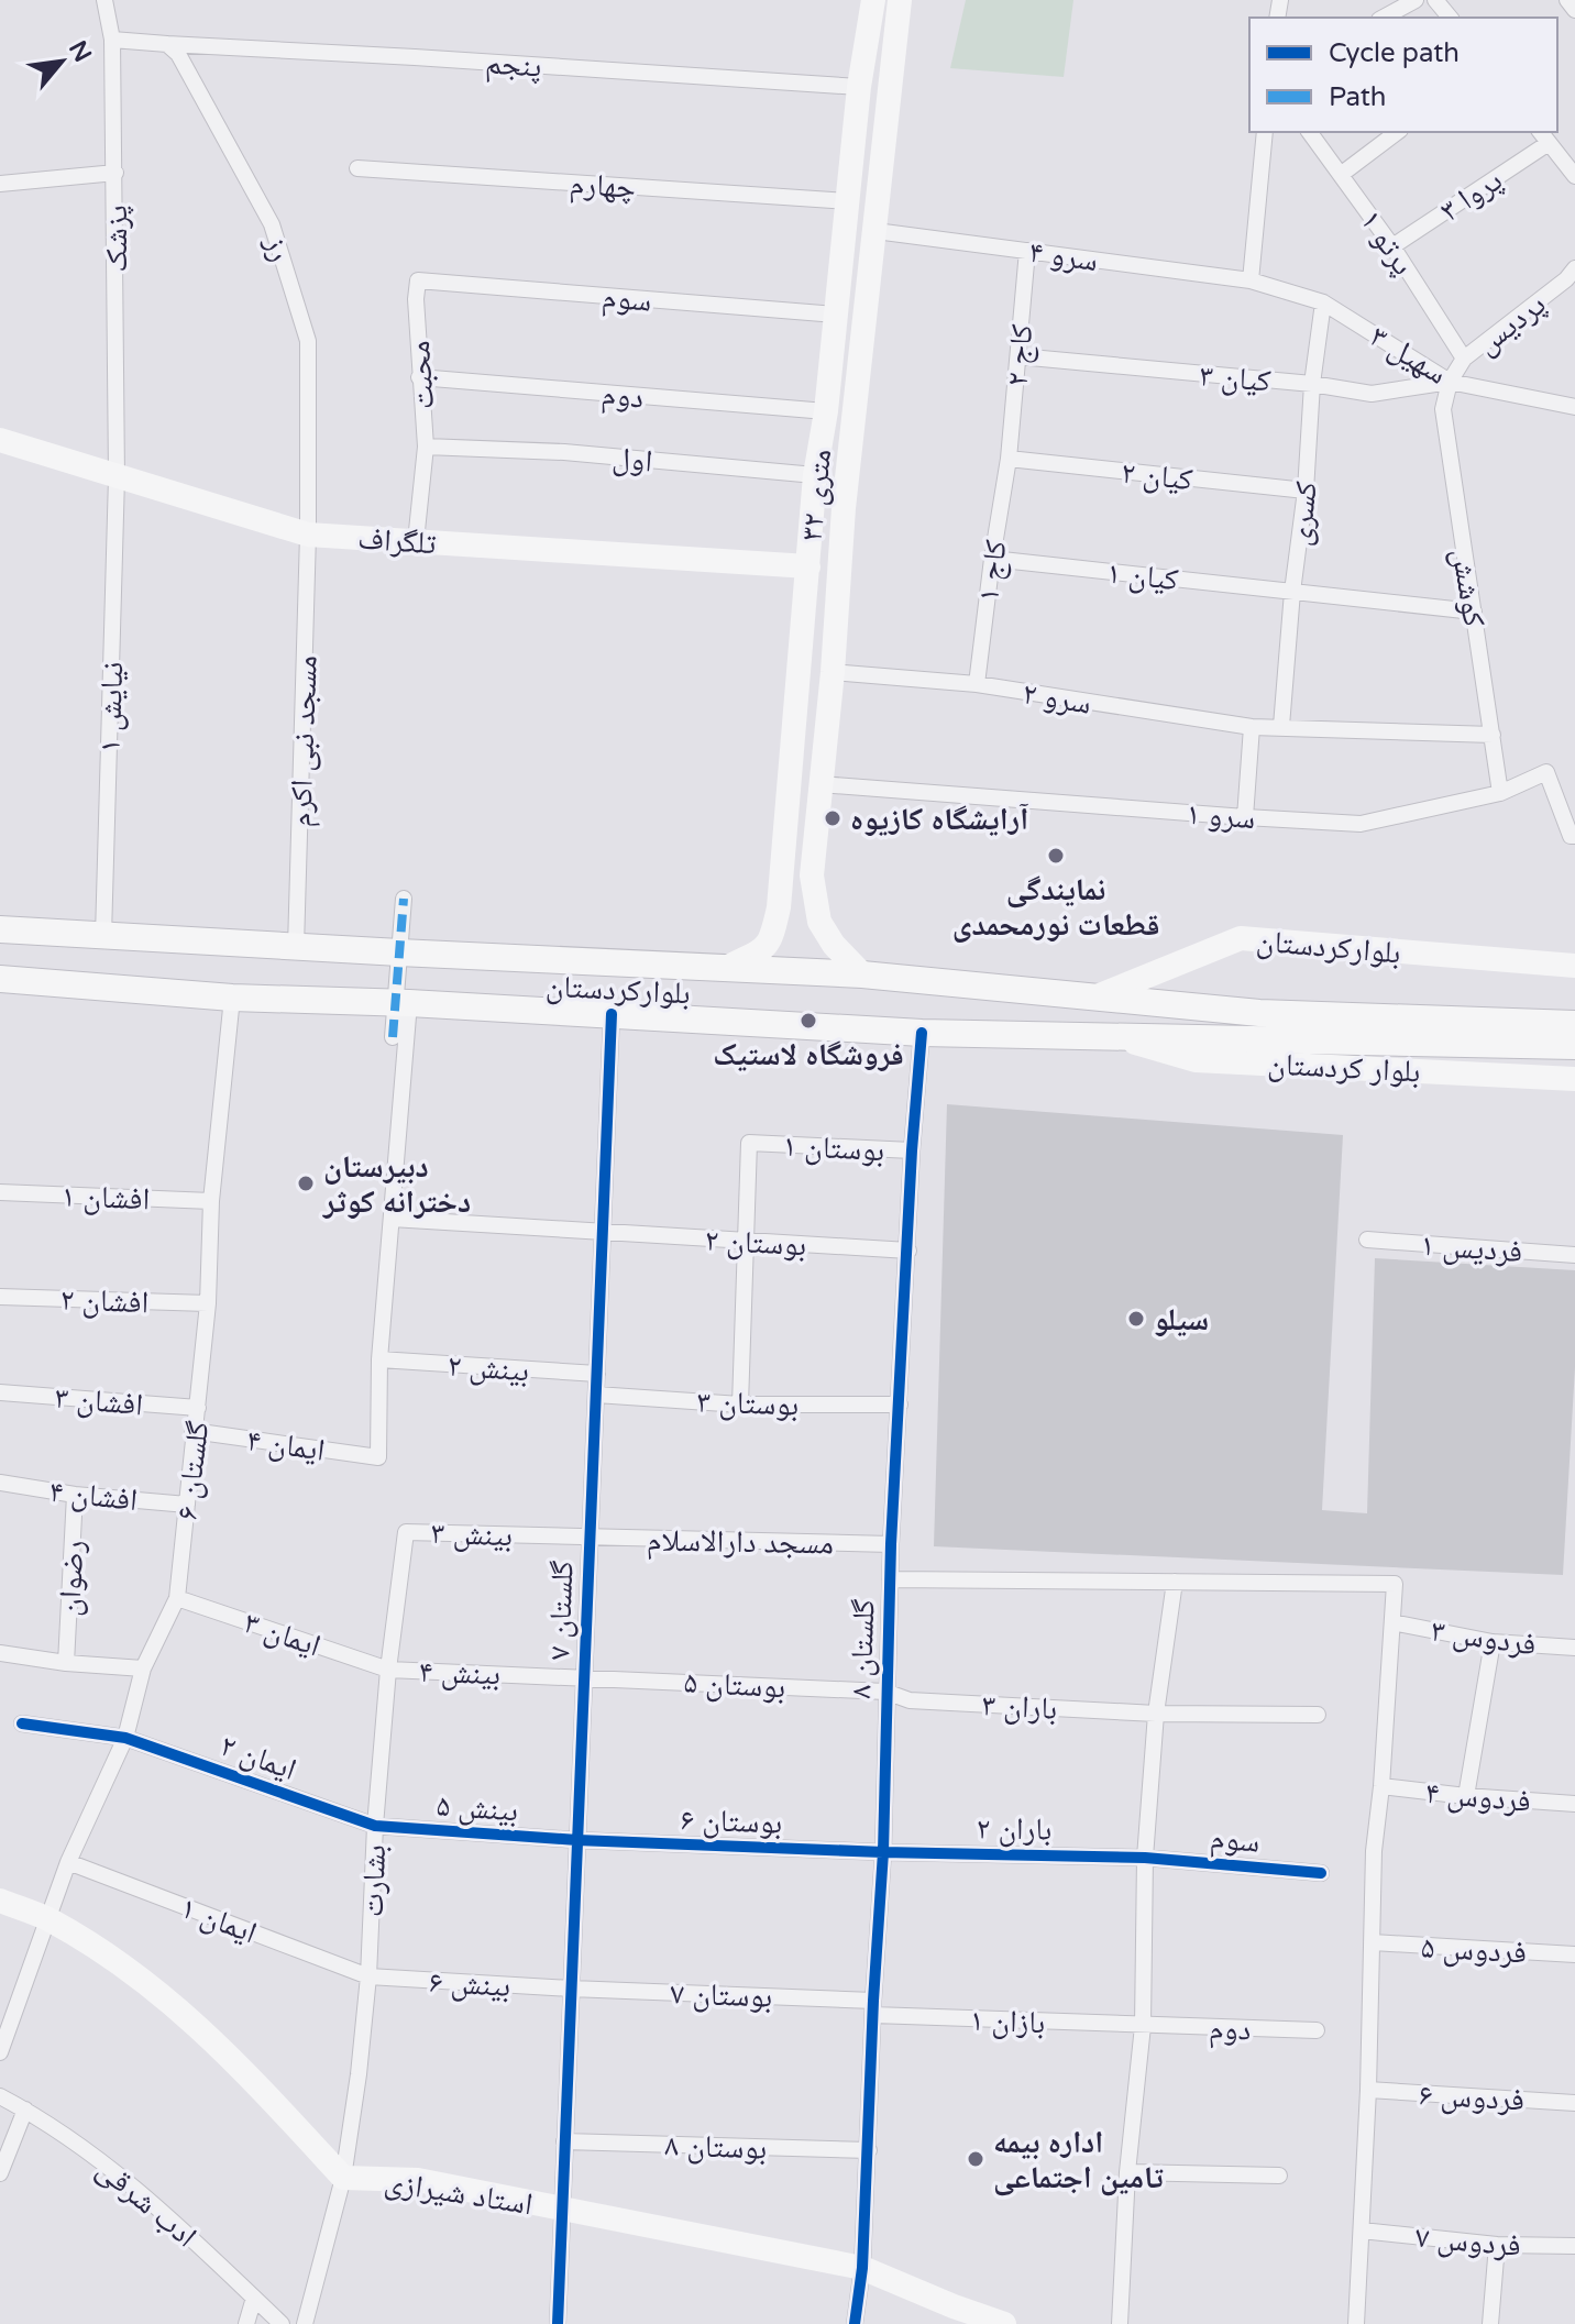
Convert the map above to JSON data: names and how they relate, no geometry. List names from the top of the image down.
{
  "streets": {
    "main road": ["بلوارکردستان"],
    "street": [
      "پنجم",
      "چهارم",
      "پروا ۳",
      "پزشک",
      "پرتو ۱",
      "رز",
      "سرو ۴",
      "سوم",
      "پردیس",
      "سهیل ۳",
      "کاج ۲",
      "محبت",
      "کیان ۳",
      "دوم",
      "اول",
      "کیان ۲",
      "۳۲ متری",
      "کسری",
      "تلگراف",
      "کاج ۱",
      "کیان ۱",
      "کوشش",
      "سرو ۲",
      "نیایش ۱",
      "مسجد نبی اکرم",
      "سرو ۱",
      "بلوار کردستان",
      "بوستان ۱",
      "افشان ۱",
      "بوستان ۲",
      "فردیس ۱",
      "افشان ۲",
      "بینش ۲",
      "افشان ۳",
      "بوستان ۳",
      "ایمان ۴",
      "گلستان ۶",
      "افشان ۴",
      "بینش ۳",
      "مسجد دارالاسلام",
      "رضوان",
      "گلستان ۷",
      "ایمان ۳",
      "فردوس ۳",
      "گلستان ۸",
      "بینش ۴",
      "بوستان ۵",
      "باران ۳",
      "ایمان ۲",
      "فردوس ۴",
      "بینش ۵",
      "بوستان ۶",
      "باران ۲",
      "بشارت",
      "ایمان ۱",
      "فردوس ۵",
      "بینش ۶",
      "بوستان ۷",
      "بازان ۱",
      "فردوس ۶",
      "بوستان ۸",
      "استاد شیرازی",
      "ادب شرقی",
      "فردوس ۷"
    ]
  },
  "crossings": [
    ["پنجم", "رز"],
    ["پنجم", "۳۲ متری"],
    ["چهارم", "۳۲ متری"],
    ["پروا ۳", "پرتو ۱"],
    ["پزشک", "تلگراف"],
    ["پزشک", "نیایش ۱"],
    ["پرتو ۱", "پردیس"],
    ["رز", "تلگراف"],
    ["رز", "مسجد نبی اکرم"],
    ["سرو ۴", "سهیل ۳"],
    ["سرو ۴", "کاج ۲"],
    ["سرو ۴", "۳۲ متری"],
    ["سوم", "محبت"],
    ["سوم", "۳۲ متری"],
    ["سوم", "باران ۲"],
    ["پردیس", "سهیل ۳"],
    ["پردیس", "کیان ۳"],
    ["پردیس", "کوشش"],
    ["سهیل ۳", "کیان ۳"],
    ["سهیل ۳", "کسری"],
    ["سهیل ۳", "کوشش"],
    ["کاج ۲", "کیان ۳"],
    ["کاج ۲", "کیان ۲"],
    ["کاج ۲", "کاج ۱"],
    ["محبت", "دوم"],
    ["محبت", "اول"],
    ["کیان ۳", "کسری"],
    ["کیان ۳", "کوشش"],
    ["دوم", "۳۲ متری"],
    ["دوم", "بازان ۱"],
    ["اول", "۳۲ متری"],
    ["کیان ۲", "کسری"],
    ["کیان ۲", "کاج ۱"],
    ["۳۲ متری", "تلگراف"],
    ["۳۲ متری", "سرو ۲"],
    ["۳۲ متری", "سرو ۱"],
    ["۳۲ متری", "بلوارکردستان"],
    ["کسری", "کیان ۱"],
    ["کسری", "سرو ۲"],
    ["تلگراف", "نیایش ۱"],
    ["تلگراف", "مسجد نبی اکرم"],
    ["کاج ۱", "کیان ۱"],
    ["کاج ۱", "سرو ۲"],
    ["کیان ۱", "کوشش"],
    ["کوشش", "سرو ۲"],
    ["کوشش", "سرو ۱"],
    ["نیایش ۱", "بلوارکردستان"],
    ["مسجد نبی اکرم", "بلوارکردستان"],
    ["بلوارکردستان", "بلوار کردستان"],
    ["بلوارکردستان", "گلستان ۶"],
    ["بلوارکردستان", "گلستان ۷"],
    ["بلوارکردستان", "گلستان ۸"],
    ["بوستان ۱", "بوستان ۲"],
    ["بوستان ۱", "گلستان ۸"],
    ["افشان ۱", "گلستان ۶"],
    ["بوستان ۲", "گلستان ۷"],
    ["بوستان ۲", "گلستان ۸"],
    ["افشان ۲", "گلستان ۶"],
    ["بینش ۲", "ایمان ۴"],
    ["بینش ۲", "گلستان ۷"],
    ["افشان ۳", "گلستان ۶"],
    ["بوستان ۳", "گلستان ۷"],
    ["بوستان ۳", "گلستان ۸"],
    ["ایمان ۴", "گلستان ۶"],
    ["گلستان ۶", "افشان ۴"],
    ["گلستان ۶", "ایمان ۳"],
    ["گلستان ۶", "ایمان ۲"],
    ["گلستان ۶", "ایمان ۱"],
    ["گلستان ۶", "استاد شیرازی"],
    ["افشان ۴", "رضوان"],
    ["بینش ۳", "مسجد دارالاسلام"],
    ["بینش ۳", "گلستان ۷"],
    ["بینش ۳", "بشارت"],
    ["مسجد دارالاسلام", "گلستان ۷"],
    ["مسجد دارالاسلام", "گلستان ۸"],
    ["گلستان ۷", "بینش ۴"],
    ["گلستان ۷", "بوستان ۵"],
    ["گلستان ۷", "بینش ۵"],
    ["گلستان ۷", "بوستان ۶"],
    ["گلستان ۷", "بینش ۶"],
    ["گلستان ۷", "بوستان ۷"],
    ["گلستان ۷", "بوستان ۸"],
    ["گلستان ۷", "استاد شیرازی"],
    ["ایمان ۳", "بینش ۴"],
    ["ایمان ۳", "بشارت"],
    ["گلستان ۸", "بوستان ۵"],
    ["گلستان ۸", "باران ۳"],
    ["گلستان ۸", "بوستان ۶"],
    ["گلستان ۸", "باران ۲"],
    ["گلستان ۸", "بوستان ۷"],
    ["گلستان ۸", "بازان ۱"],
    ["گلستان ۸", "بوستان ۸"],
    ["گلستان ۸", "استاد شیرازی"],
    ["بینش ۴", "بوستان ۵"],
    ["بینش ۴", "بشارت"],
    ["بوستان ۵", "باران ۳"],
    ["ایمان ۲", "بینش ۵"],
    ["ایمان ۲", "بشارت"],
    ["بینش ۵", "بوستان ۶"],
    ["بینش ۵", "بشارت"],
    ["بوستان ۶", "باران ۲"],
    ["بشارت", "ایمان ۱"],
    ["بشارت", "بینش ۶"],
    ["بشارت", "استاد شیرازی"],
    ["ایمان ۱", "بینش ۶"],
    ["بینش ۶", "بوستان ۷"],
    ["بوستان ۷", "بازان ۱"]
  ],
  "places": [
    "آرایشگاه کازیوه",
    "نمایندگی قطعات نورمحمدی",
    "فروشگاه لاستیک",
    "دبیرستان دخترانه کوثر",
    "سیلو",
    "اداره بیمه تامین اجتماعی"
  ],
  "legend": ["Cycle path", "Path"],
  "north": "top right"
}
